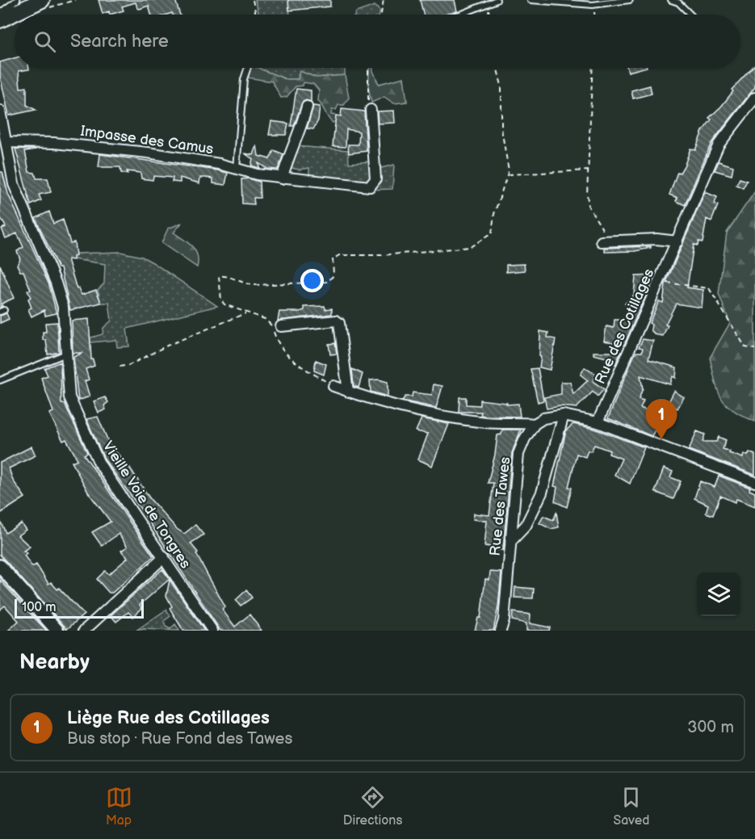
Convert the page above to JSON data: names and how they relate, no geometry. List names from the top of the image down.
{
  "streets": {
    "street": [
      "Impasse des Camus",
      "Rue des Cotillages",
      "Vieille Voie de Tongres",
      "Rue des Tawes"
    ]
  },
  "crossings": [
    ["Impasse des Camus", "Vieille Voie de Tongres"]
  ],
  "scale_bar": "100 m",
  "page": {
    "search": "Search here",
    "pins": "1",
    "scale": "100 m",
    "heading": "Nearby",
    "list": [
      {
        "mark": "1",
        "name": "Liège Rue des Cotillages",
        "note": "Bus stop · Rue Fond des Tawes",
        "value": "300 m"
      }
    ],
    "nav": ["Map", "Directions", "Saved"]
  }
}
